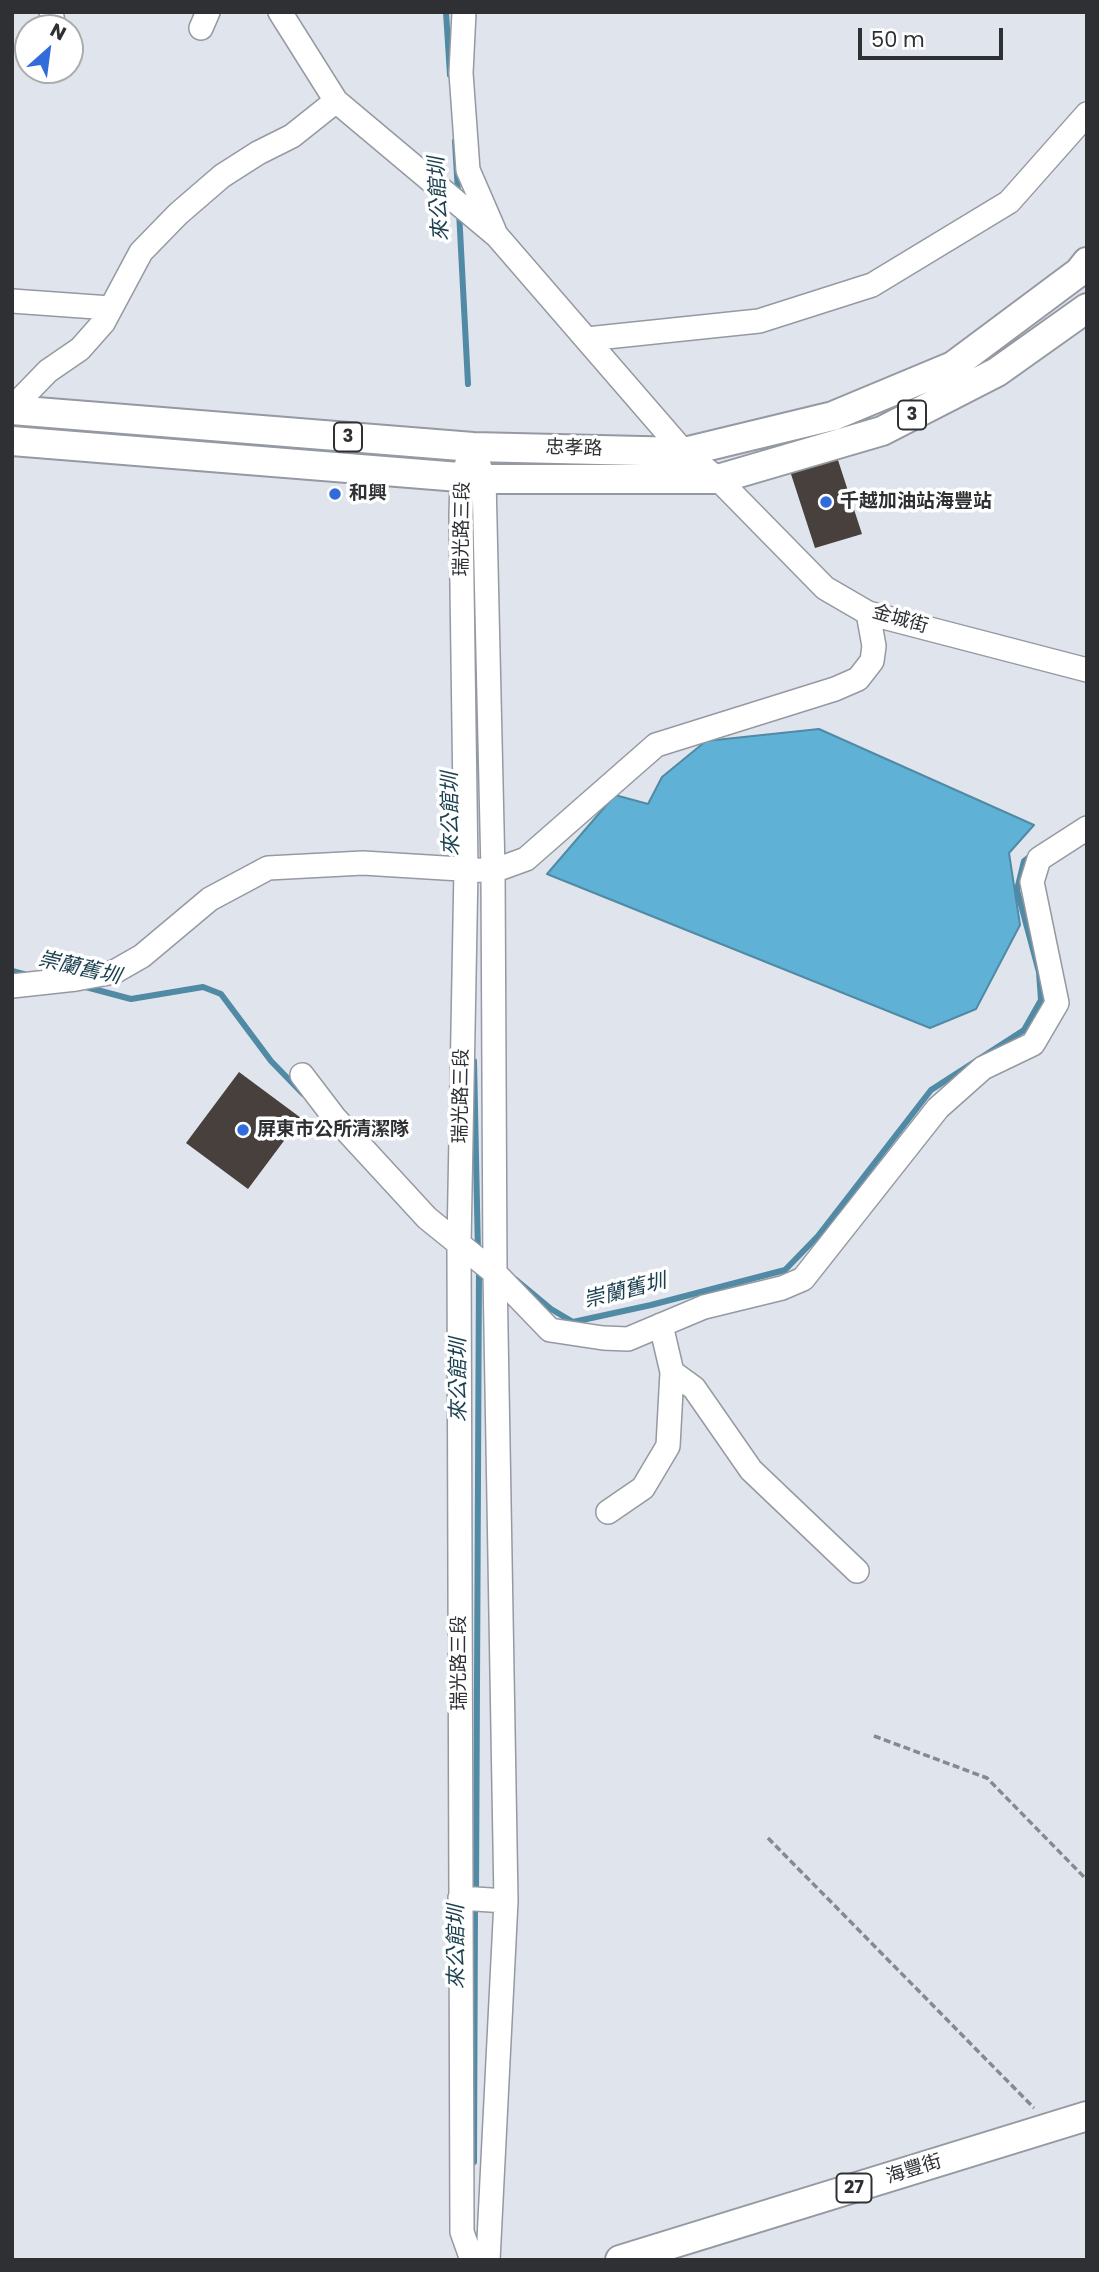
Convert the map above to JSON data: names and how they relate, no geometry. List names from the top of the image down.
{
  "streets": {
    "main road": [
      "3",
      "忠孝路",
      "海豐街",
      "27"
    ],
    "street": ["瑞光路三段", "金城街"]
  },
  "crossings": [
    ["忠孝路", "瑞光路三段"],
    ["忠孝路", "金城街"]
  ],
  "water": ["來公館圳", "崇蘭舊圳"],
  "places": ["和興", "千越加油站海豐站", "屏東市公所清潔隊"],
  "scale_bar": "50 m",
  "north": "top right"
}
